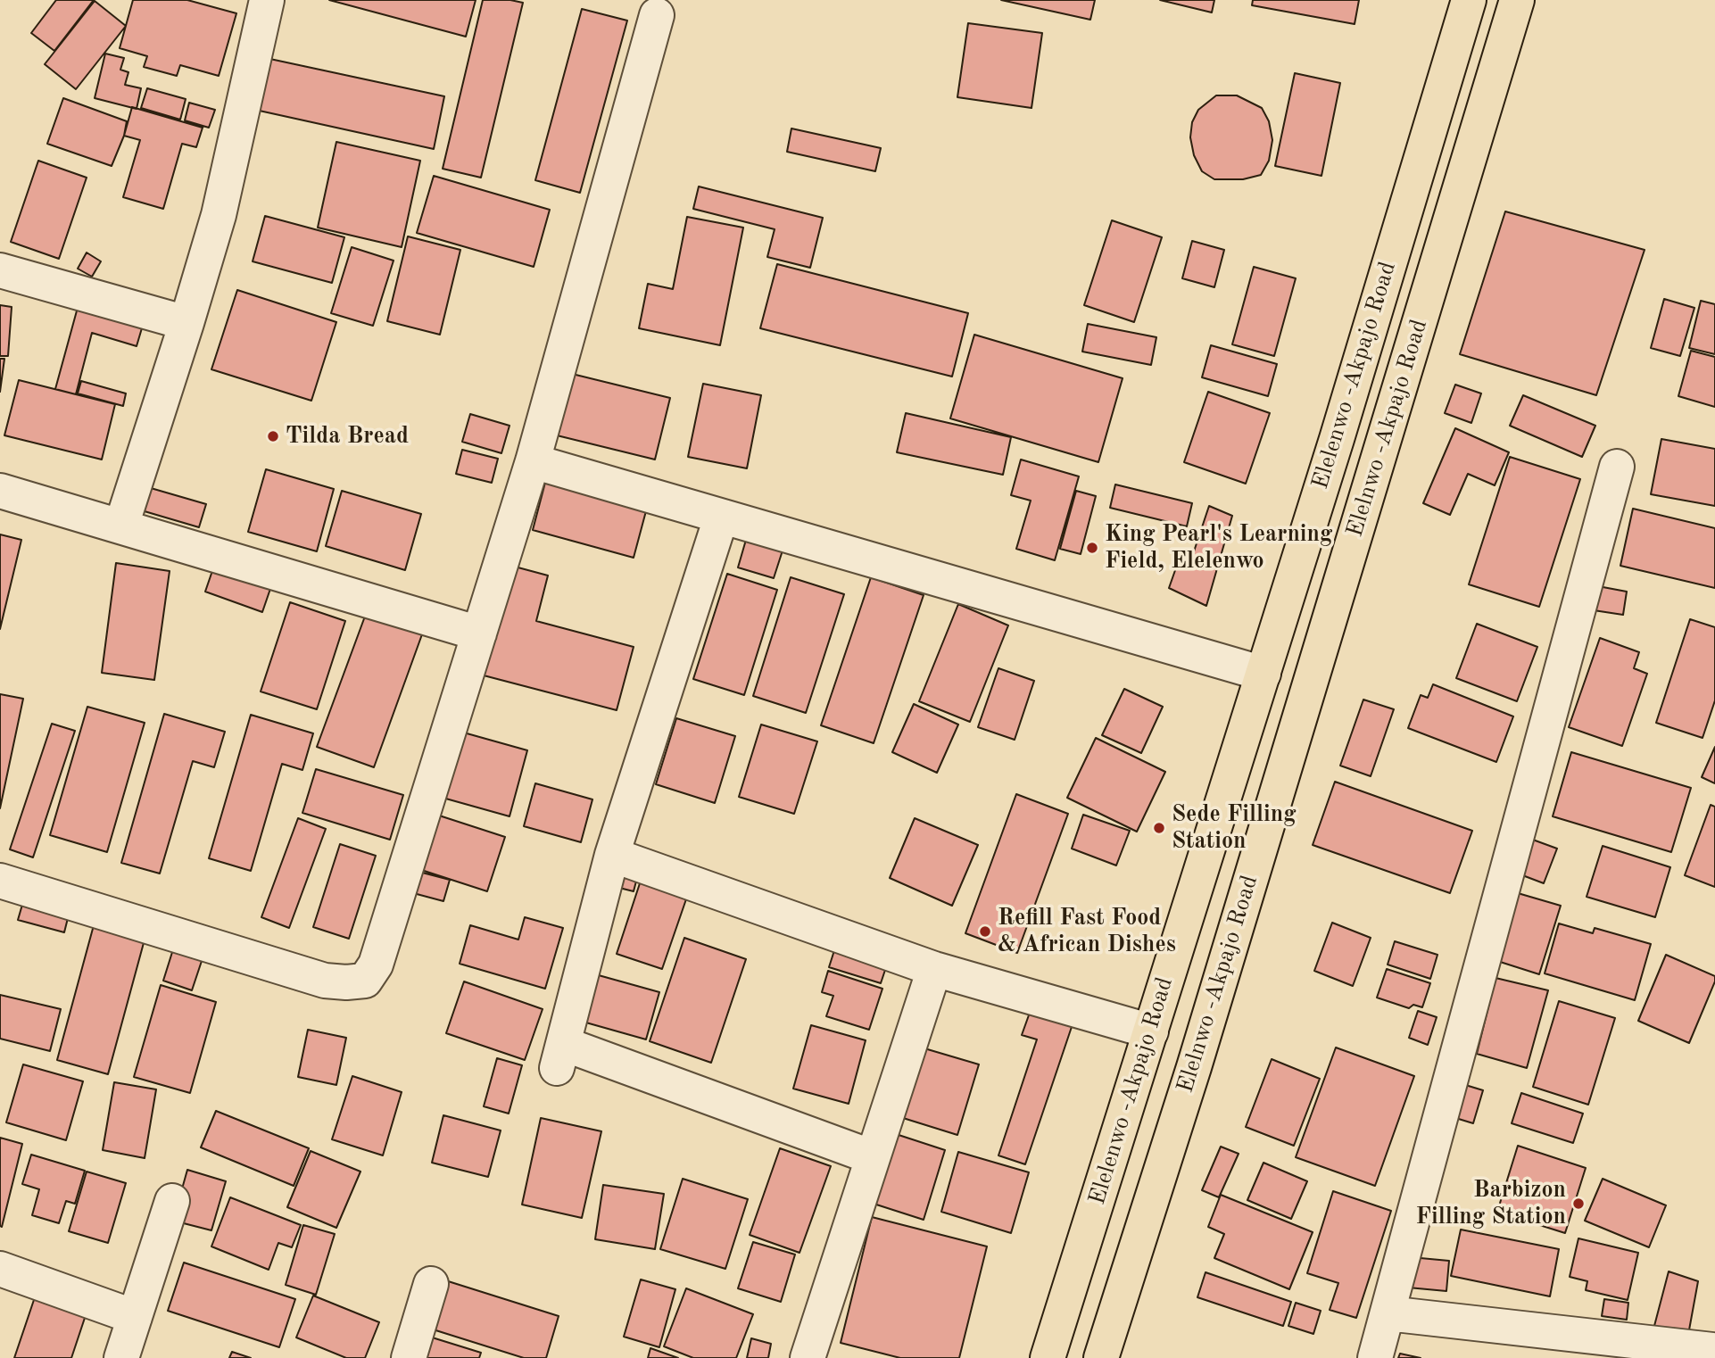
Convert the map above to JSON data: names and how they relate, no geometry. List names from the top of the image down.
{
  "streets": {
    "main road": ["Elelenwo -Akpajo Road", "Elelnwo -Akpajo Road"]
  },
  "places": [
    "Tilda Bread",
    "King Pearl's Learning Field, Elelenwo",
    "Sede Filling Station",
    "Refill Fast Food & African Dishes",
    "Barbizon Filling Station"
  ]
}
